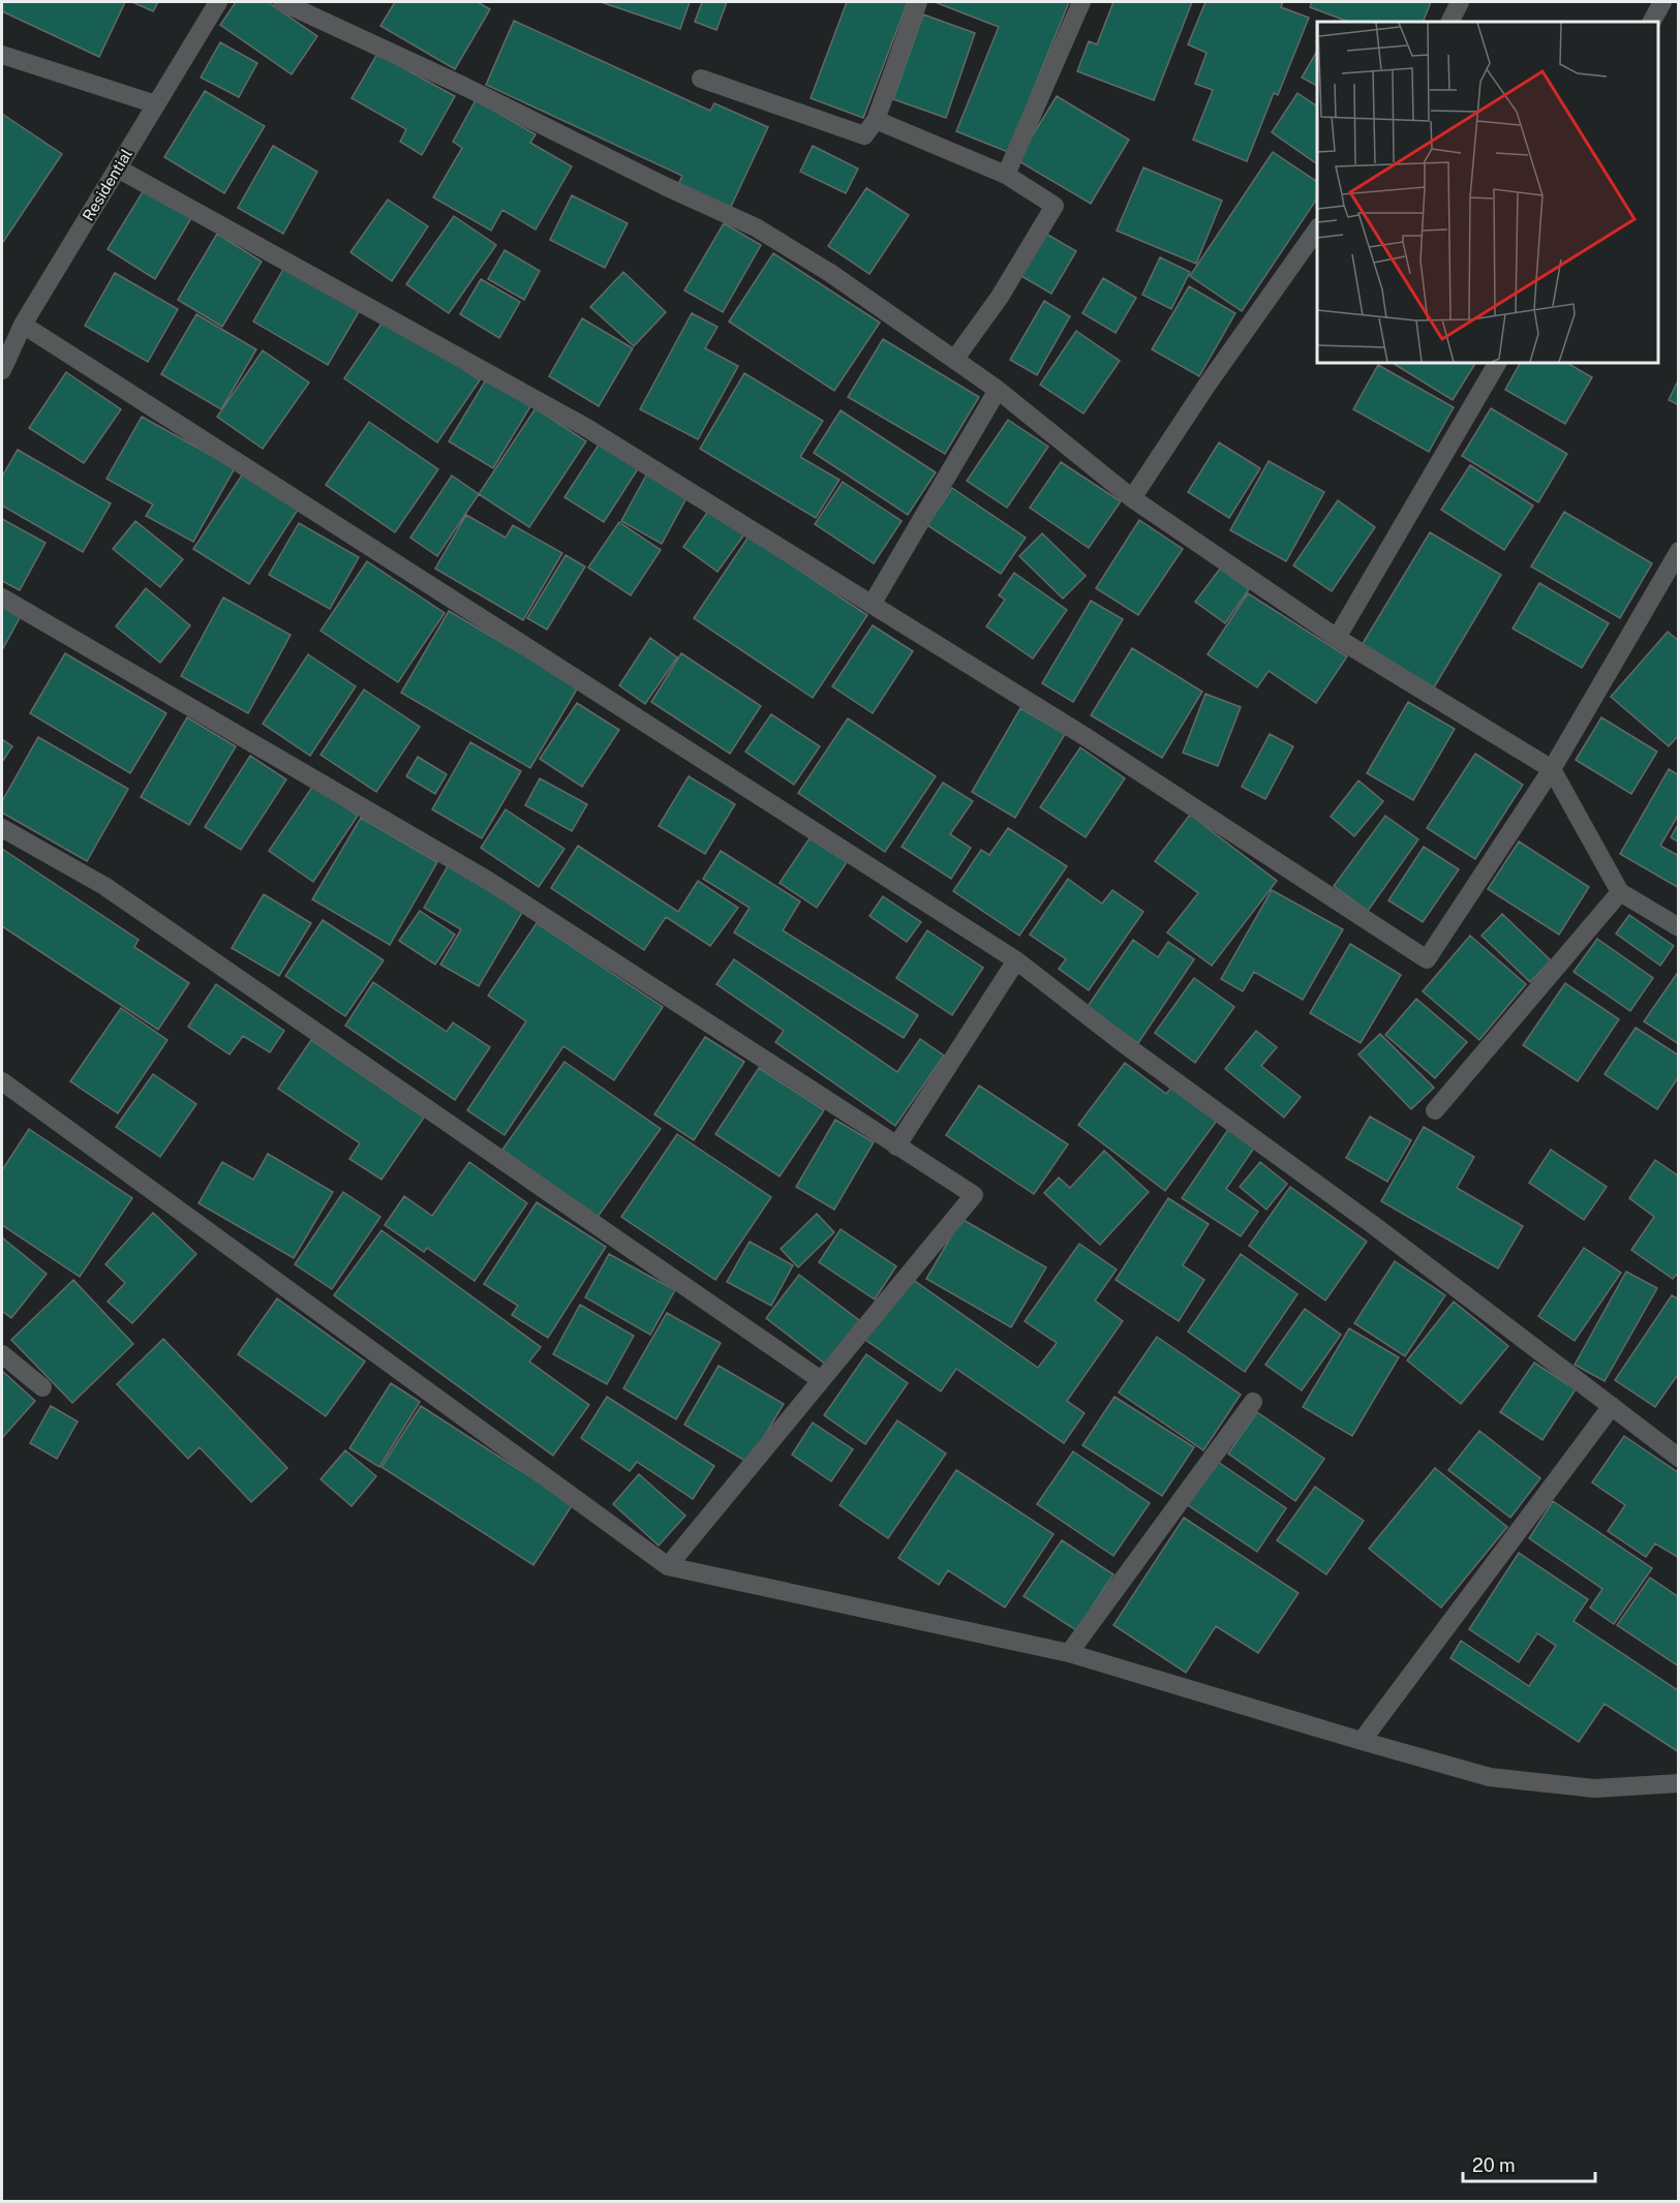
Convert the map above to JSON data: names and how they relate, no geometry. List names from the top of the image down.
{
  "streets": {
    "street": ["Residential"]
  },
  "scale_bar": "20 m"
}
